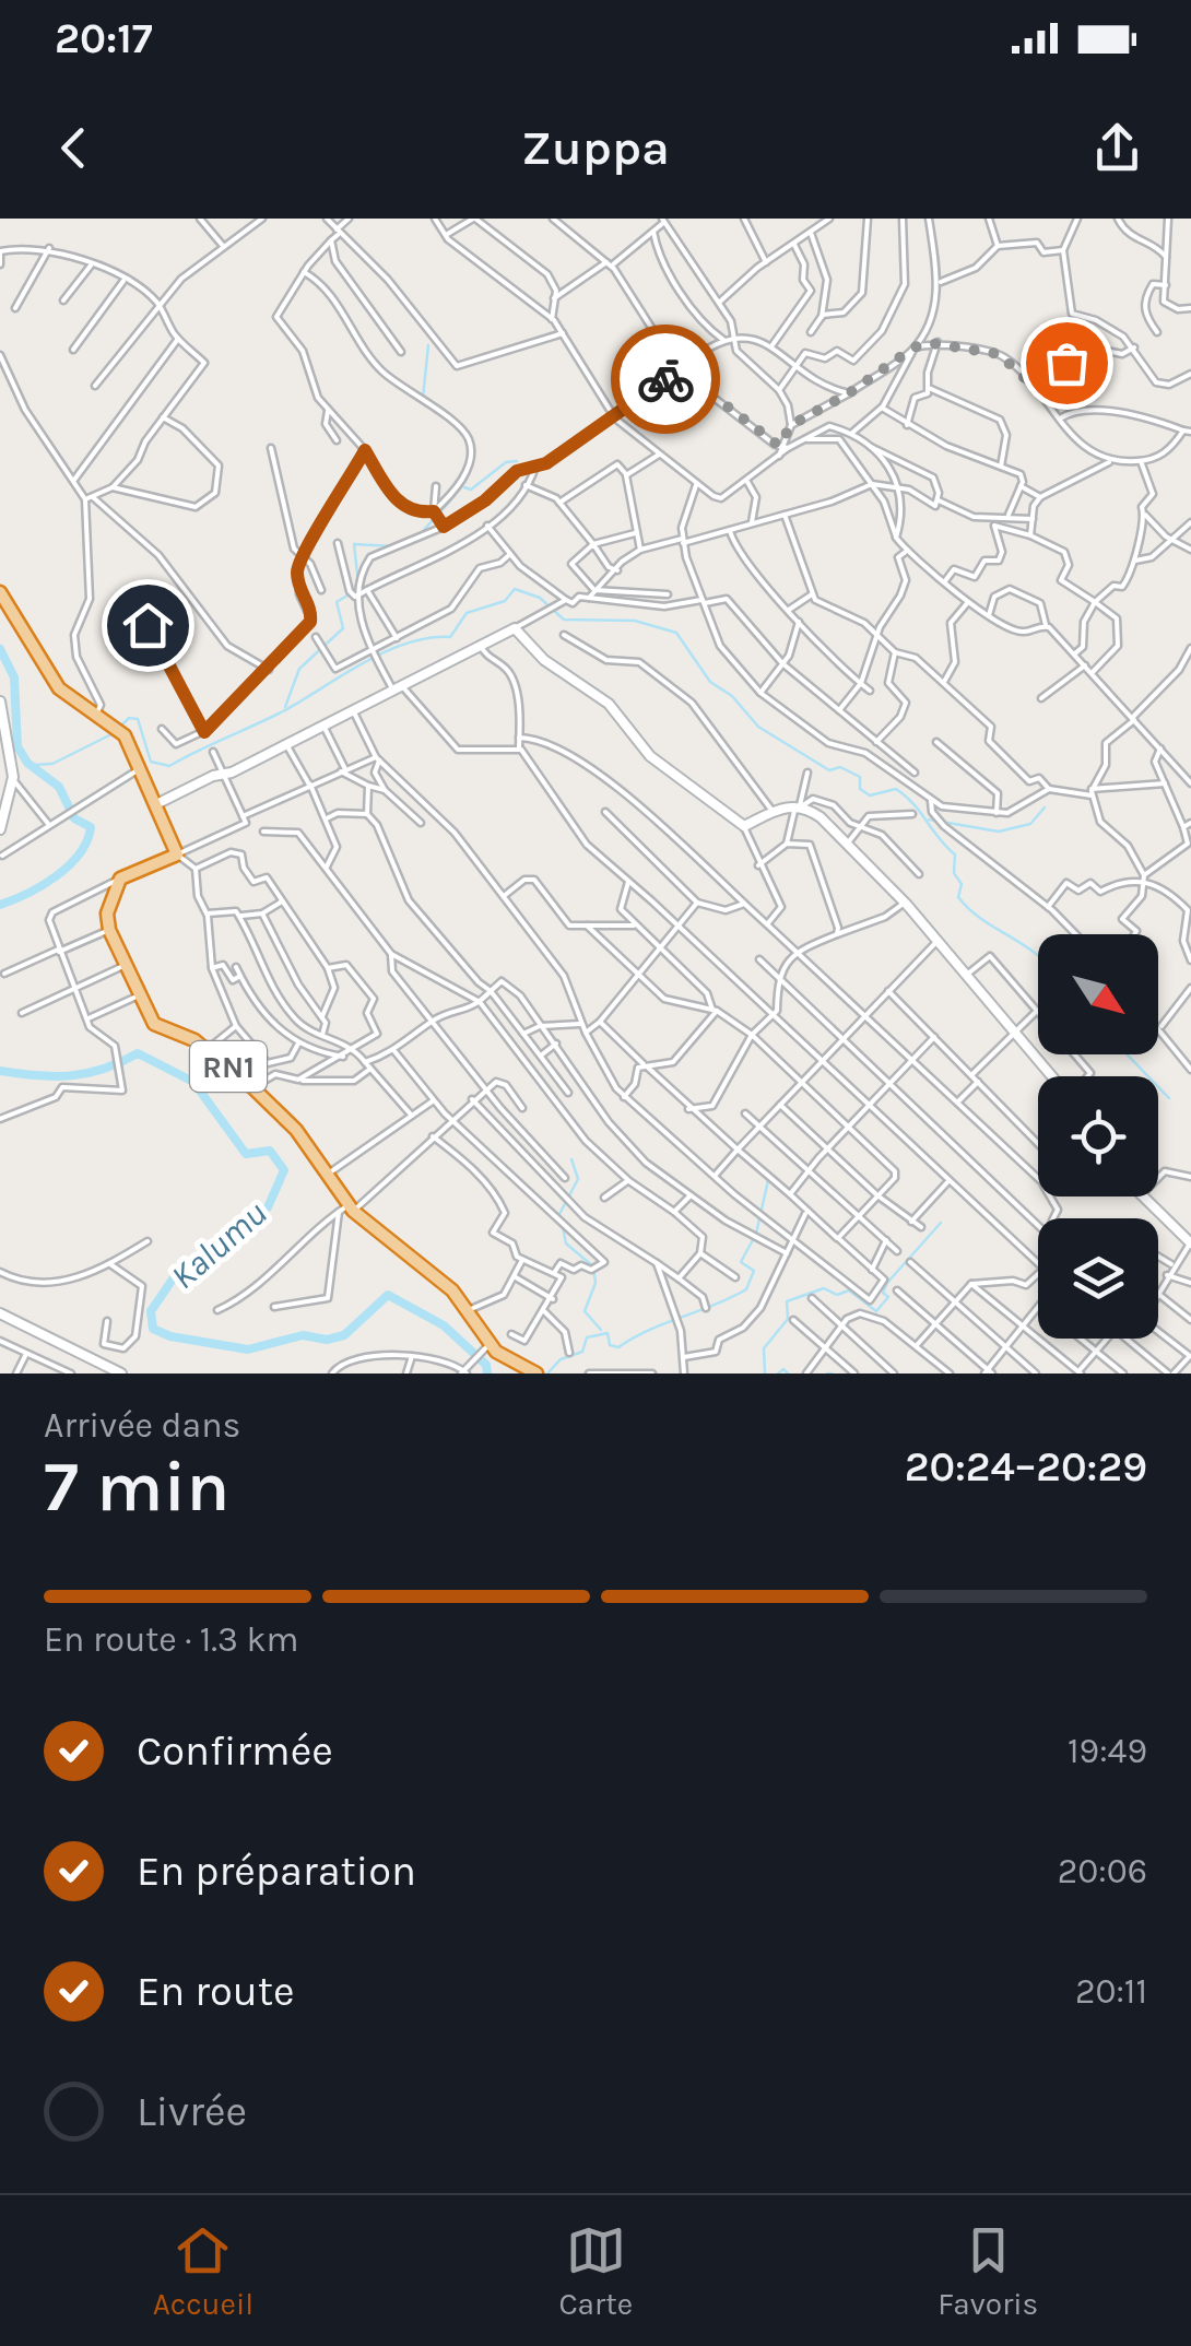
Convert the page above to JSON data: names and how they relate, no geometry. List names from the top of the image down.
{
  "streets": {
    "highway": ["RN1"]
  },
  "water": ["Kalumu"],
  "north": "bottom right",
  "page": {
    "status": "20:17",
    "header": "Zuppa",
    "heading": ["7 min", "Arrivée dans", "20:24–20:29"],
    "bar": "En route · 1.3 km",
    "list": [
      ["Confirmée", "19:49"],
      ["En préparation", "20:06"],
      ["En route", "20:11"],
      "Livrée"
    ],
    "tabs": ["Accueil", "Carte", "Favoris"]
  }
}
